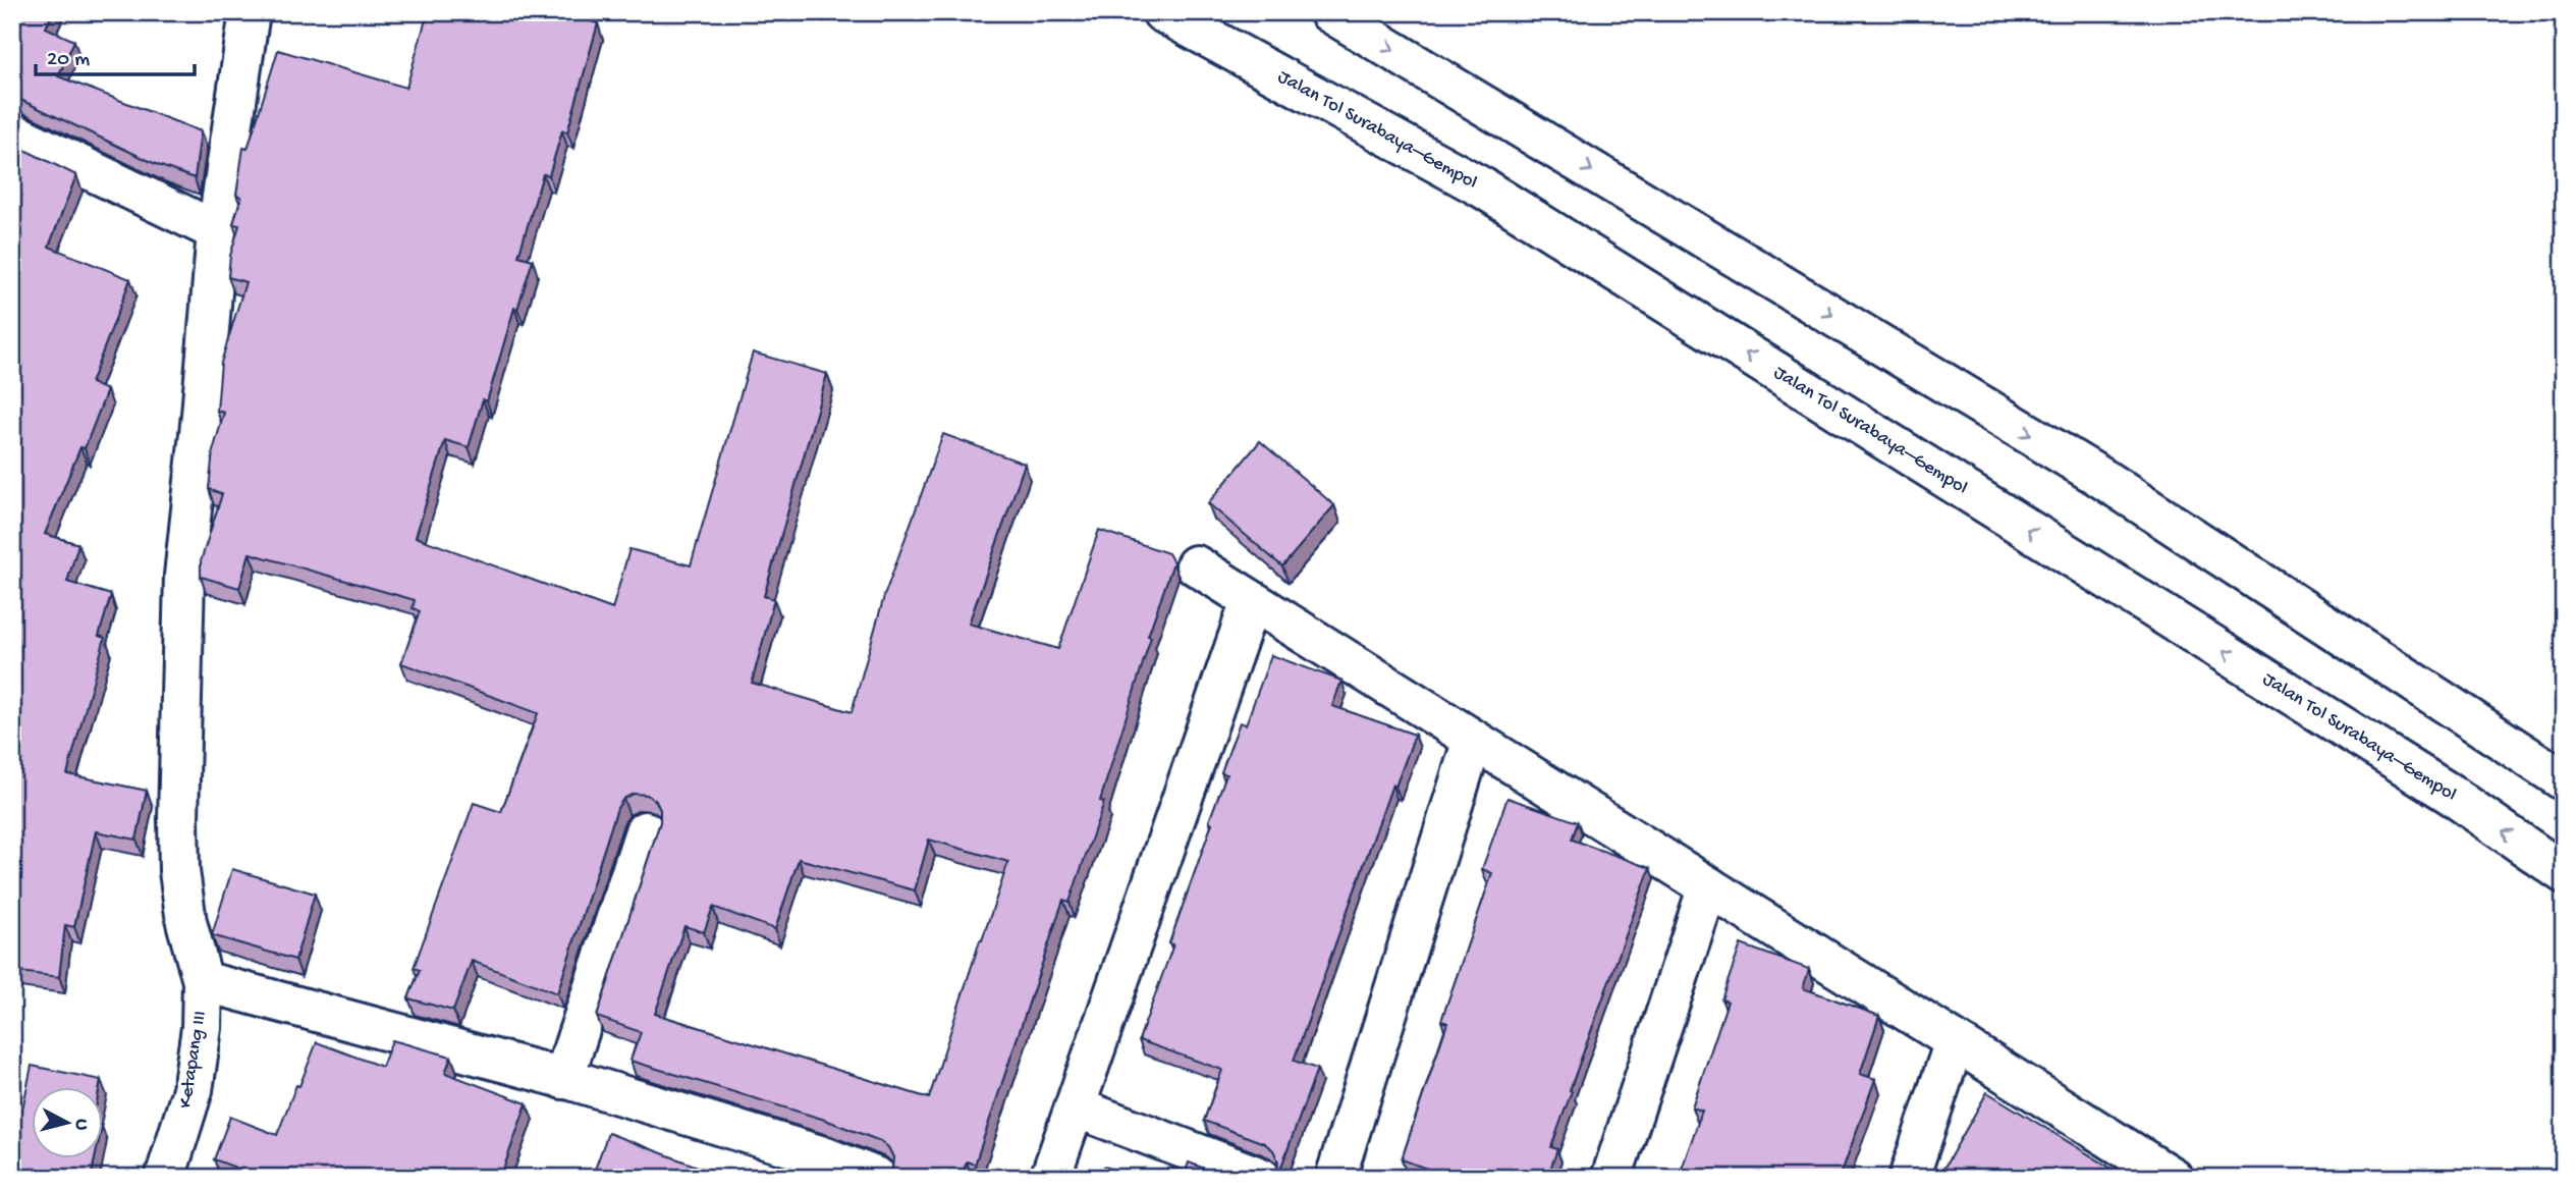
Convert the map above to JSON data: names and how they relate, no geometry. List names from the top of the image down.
{
  "streets": {
    "main road": ["Jalan Tol Surabaya–Gempol", "Ketapang III"]
  },
  "scale_bar": "20 m",
  "north": "right"
}
